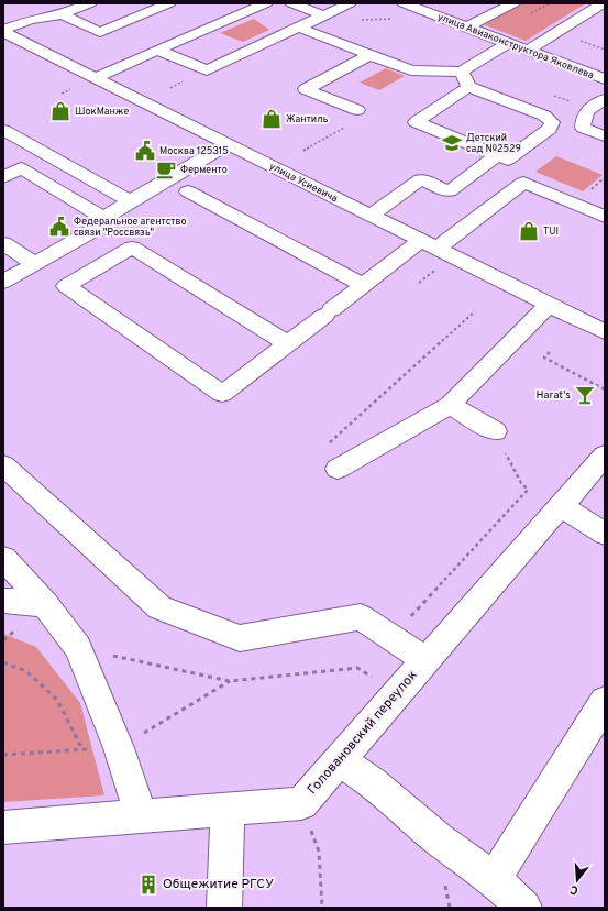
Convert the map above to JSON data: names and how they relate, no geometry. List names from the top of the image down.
{
  "streets": {
    "street": ["улица Авиаконструктора Яковлева", "улица Усиевича", "Головановский переулок"]
  },
  "places": {
    "shop": ["ШокМанже", "Жантиль", "TUI"],
    "school or university": ["Детский сад №2529"],
    "public building": ["Москва 125315", "Федеральное агентство связи \"Россвязь\""],
    "cafe": ["Ферменто"],
    "bar": ["Harat's"],
    "building": ["Общежитие РГСУ"]
  },
  "north": "bottom"
}
